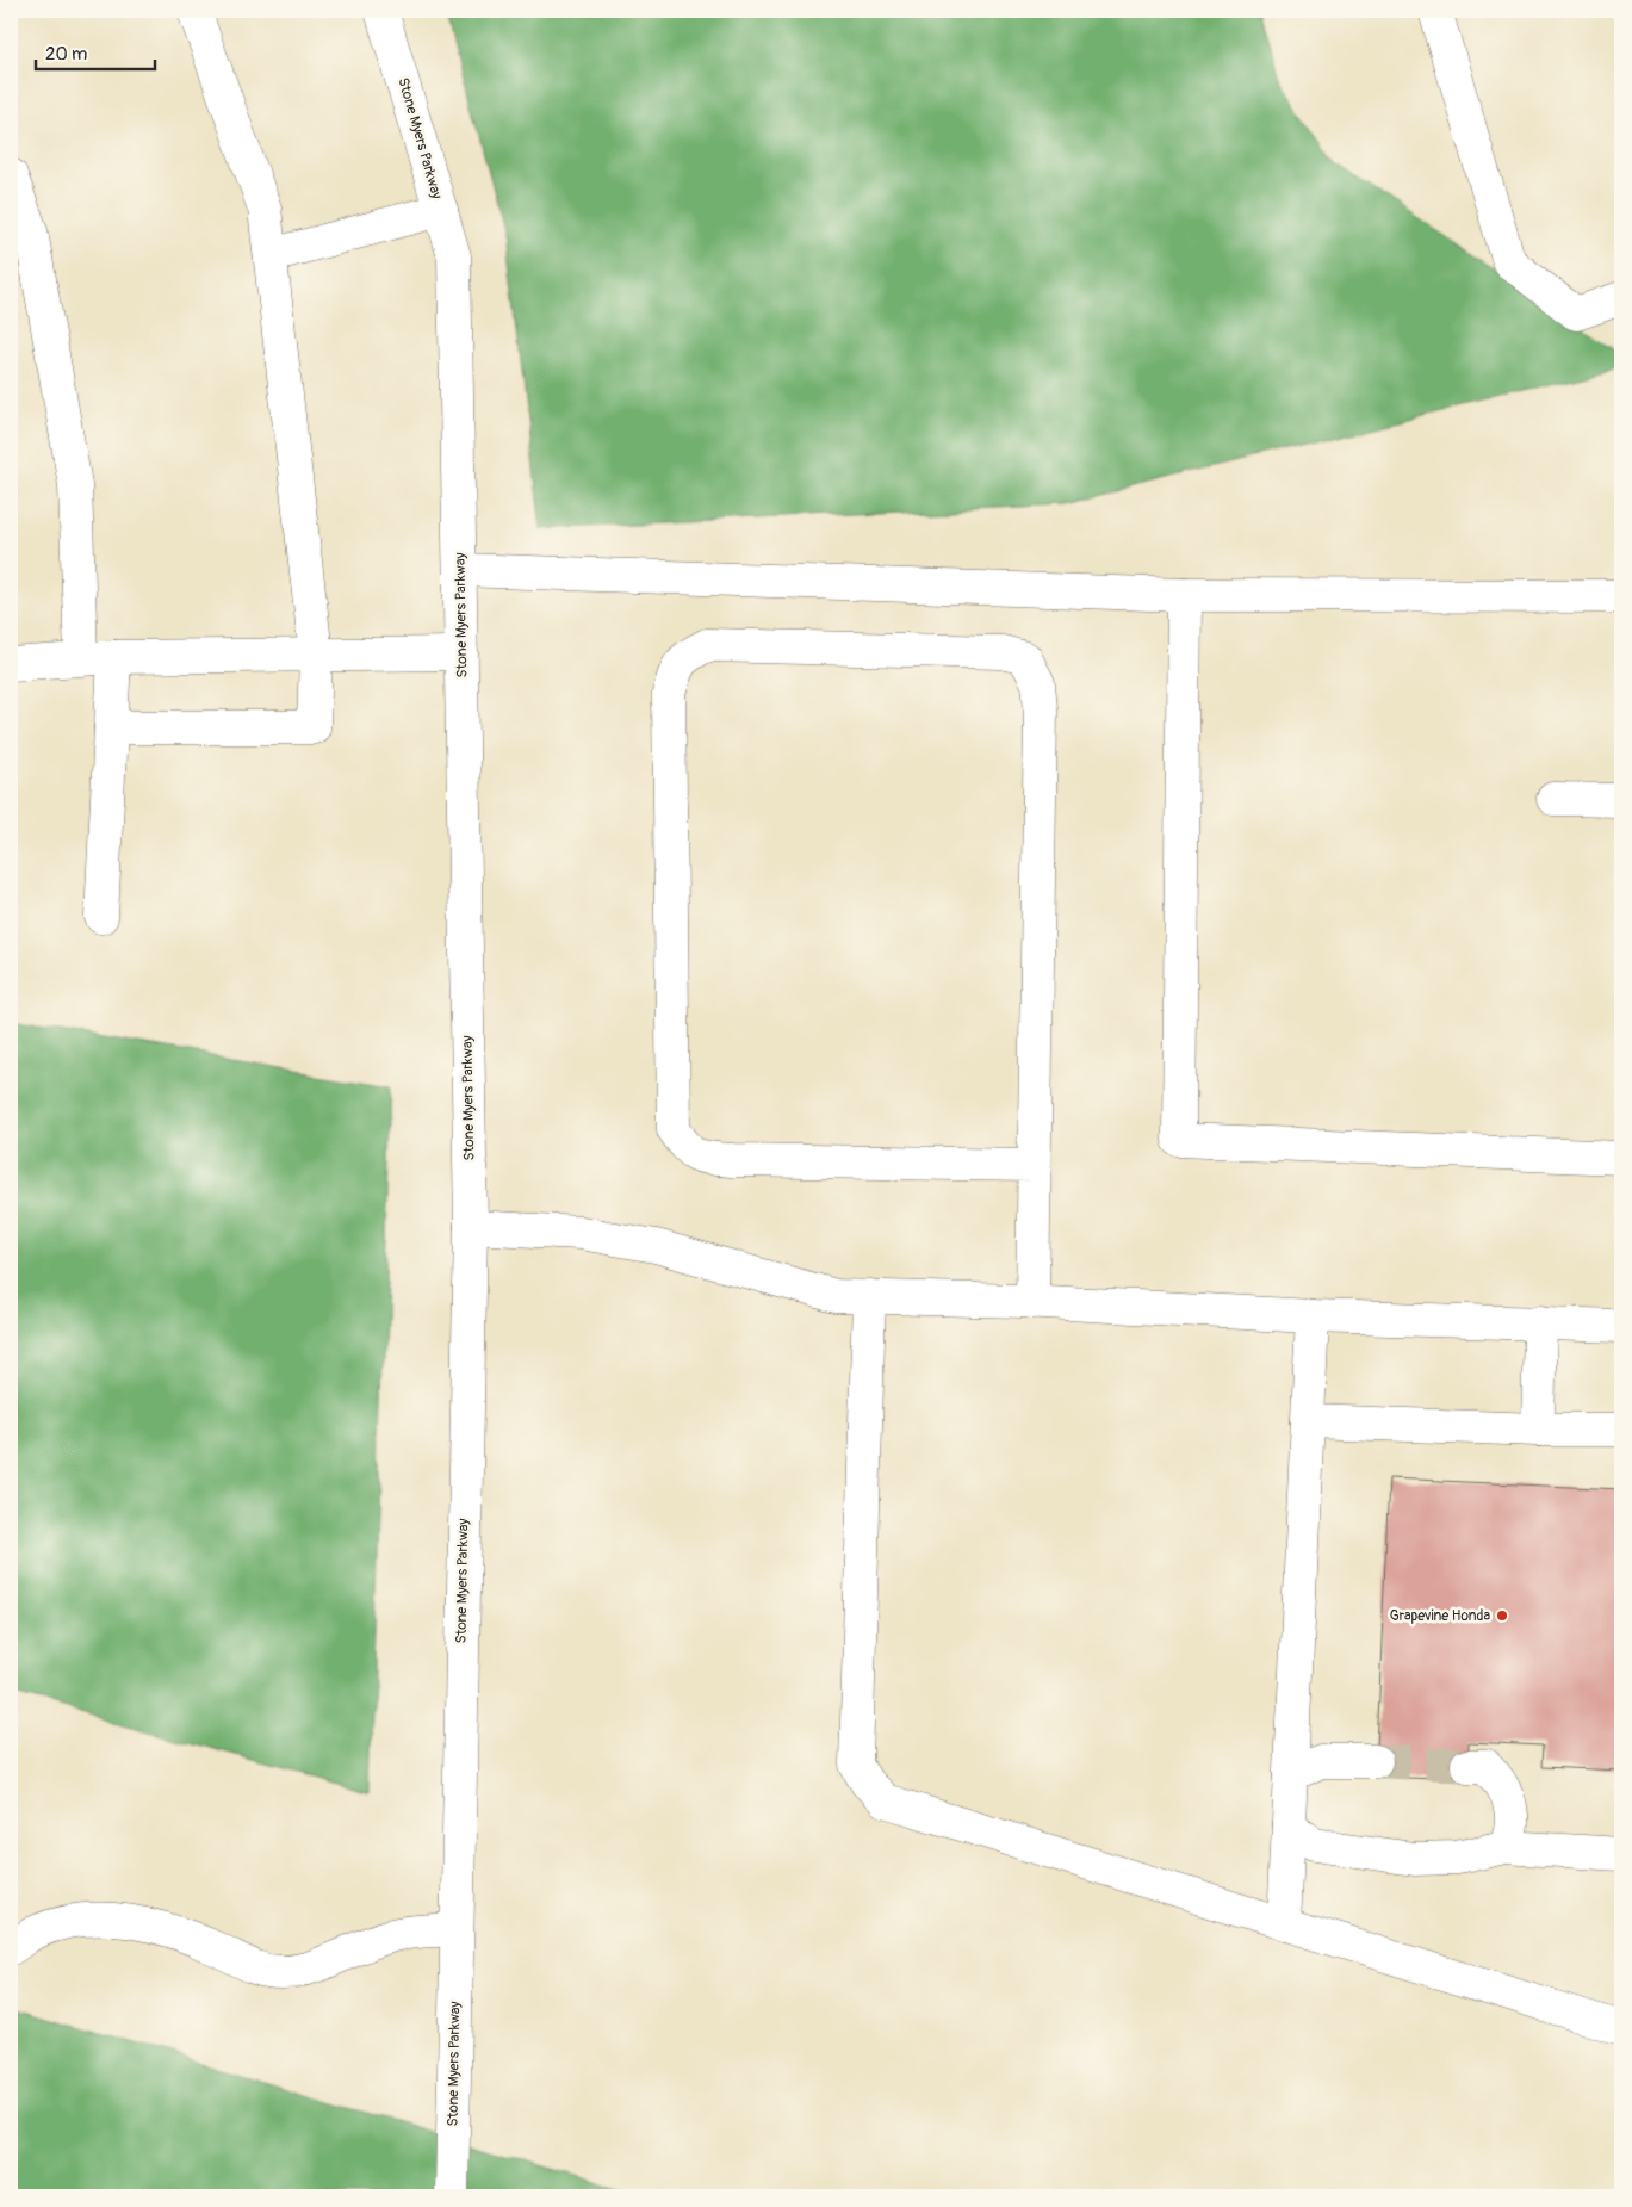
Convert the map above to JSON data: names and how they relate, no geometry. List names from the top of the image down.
{
  "streets": {
    "street": ["Stone Myers Parkway"]
  },
  "places": ["Grapevine Honda"],
  "scale_bar": "20 m"
}
